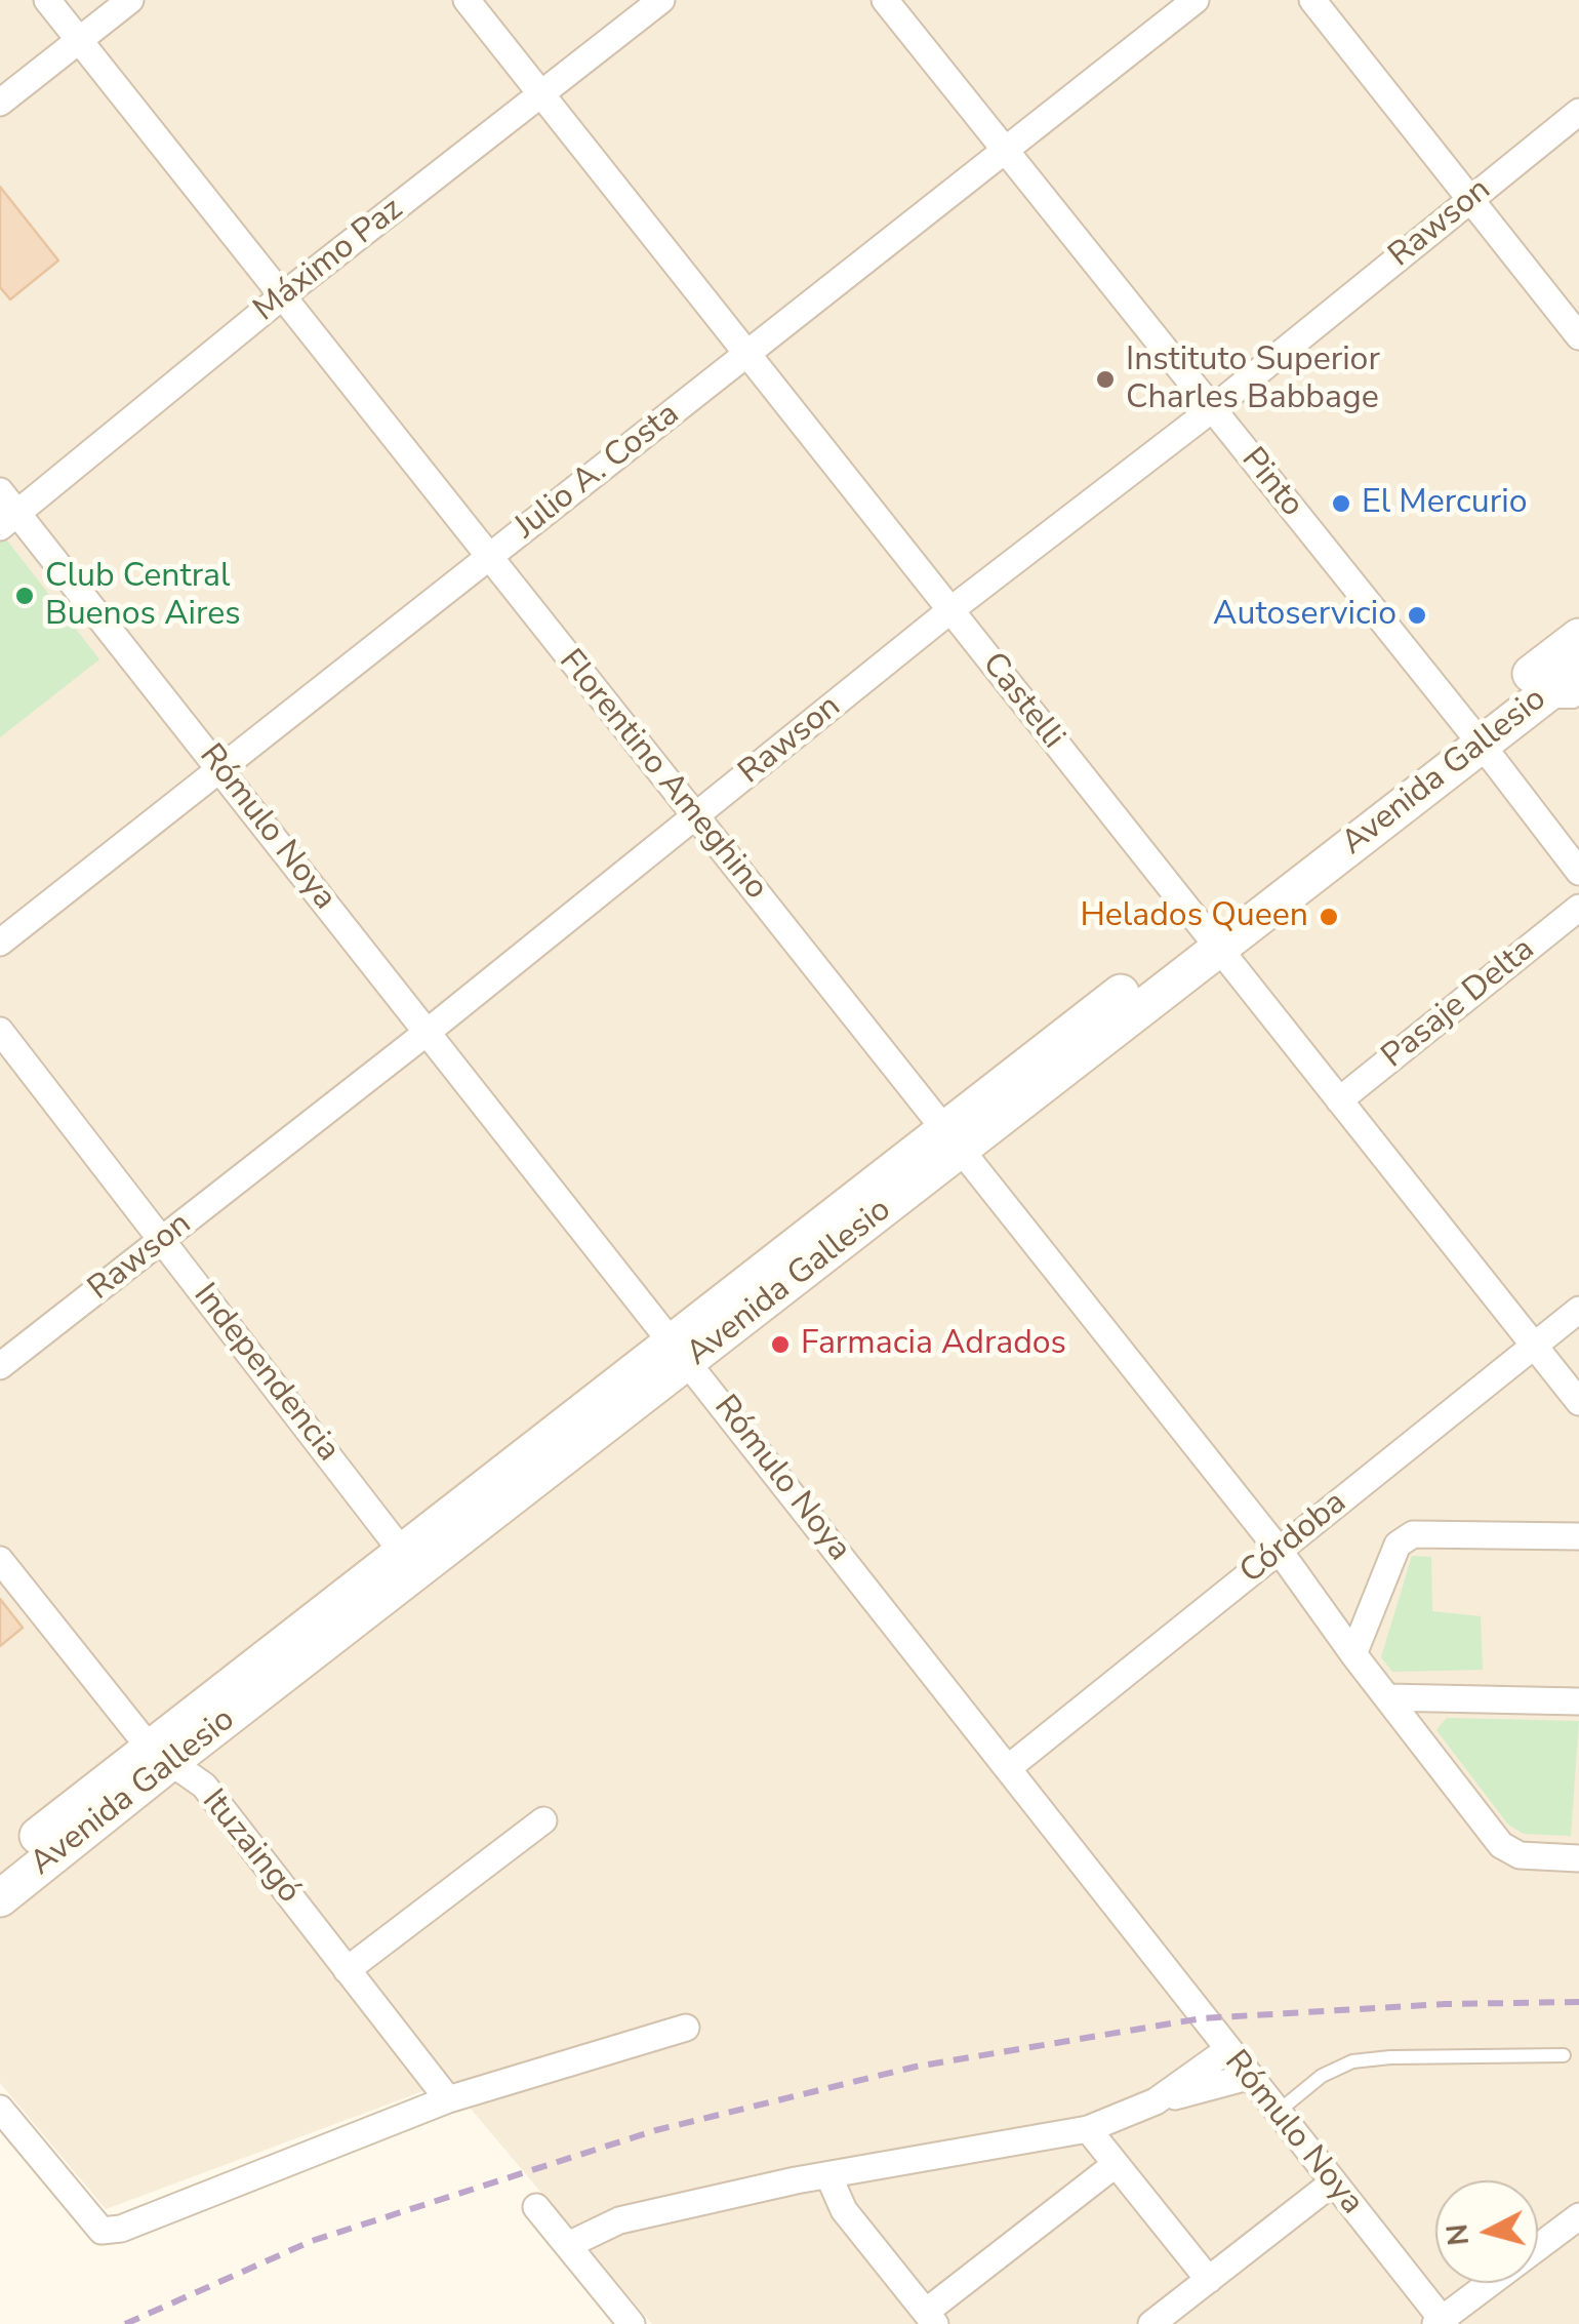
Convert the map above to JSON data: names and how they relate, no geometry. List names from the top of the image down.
{
  "streets": {
    "main road": ["Avenida Gallesio"],
    "street": [
      "Rawson",
      "Máximo Paz",
      "Julio A. Costa",
      "Pinto",
      "Castelli",
      "Florentino Ameghino",
      "Rómulo Noya",
      "Pasaje Delta",
      "Independencia",
      "Córdoba",
      "Ituzaingó"
    ]
  },
  "crossings": [
    ["Rawson", "Pinto"],
    ["Rawson", "Castelli"],
    ["Rawson", "Florentino Ameghino"],
    ["Rawson", "Rómulo Noya"],
    ["Rawson", "Independencia"],
    ["Máximo Paz", "Castelli"],
    ["Máximo Paz", "Florentino Ameghino"],
    ["Máximo Paz", "Rómulo Noya"],
    ["Julio A. Costa", "Pinto"],
    ["Julio A. Costa", "Castelli"],
    ["Julio A. Costa", "Florentino Ameghino"],
    ["Julio A. Costa", "Rómulo Noya"],
    ["Pinto", "Avenida Gallesio"],
    ["Castelli", "Avenida Gallesio"],
    ["Castelli", "Pasaje Delta"],
    ["Castelli", "Córdoba"],
    ["Avenida Gallesio", "Florentino Ameghino"],
    ["Avenida Gallesio", "Rómulo Noya"],
    ["Avenida Gallesio", "Independencia"],
    ["Avenida Gallesio", "Ituzaingó"],
    ["Florentino Ameghino", "Córdoba"],
    ["Rómulo Noya", "Córdoba"]
  ],
  "places": [
    "Instituto Superior Charles Babbage",
    "El Mercurio",
    "Club Central Buenos Aires",
    "Autoservicio",
    "Helados Queen",
    "Farmacia Adrados"
  ],
  "north": "left"
}
